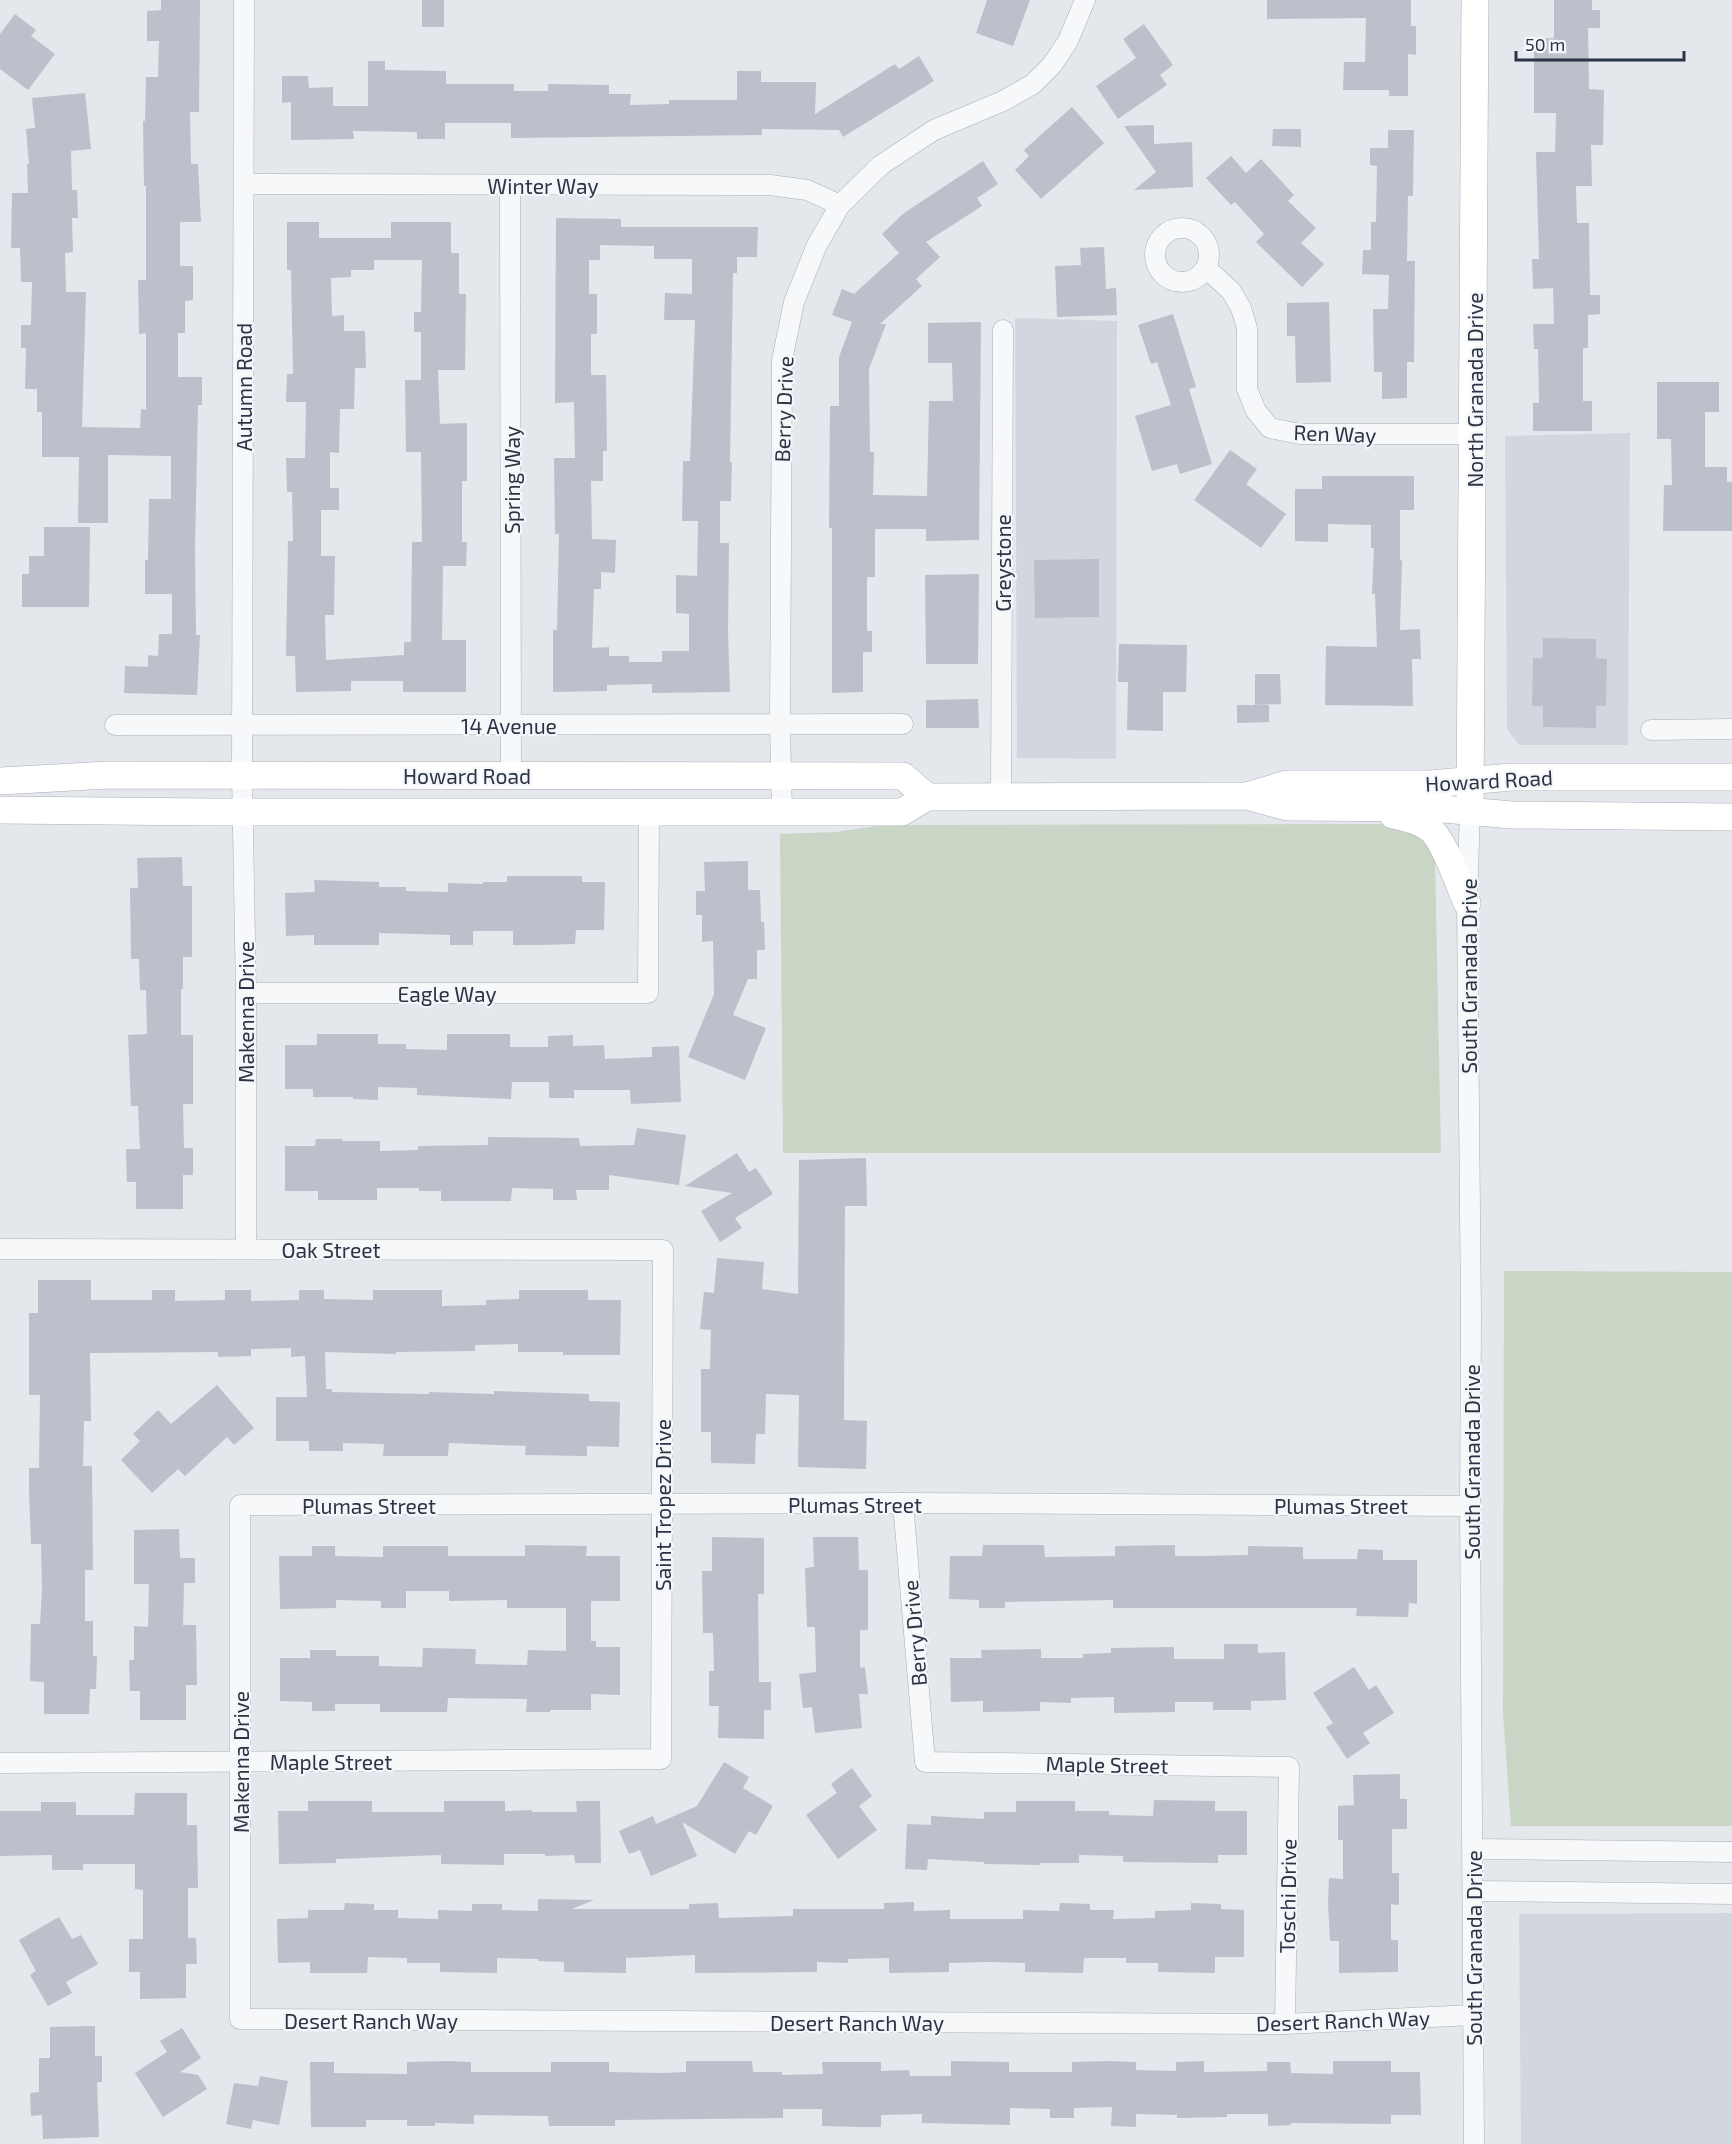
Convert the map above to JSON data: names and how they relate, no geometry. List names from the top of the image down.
{
  "streets": {
    "main road": ["North Granada Drive", "Howard Road", "South Granada Drive"],
    "street": [
      "Winter Way",
      "Autumn Road",
      "Berry Drive",
      "Ren Way",
      "Spring Way",
      "Greystone",
      "14 Avenue",
      "Eagle Way",
      "Makenna Drive",
      "Oak Street",
      "Plumas Street",
      "Saint Tropez Drive",
      "Maple Street",
      "Toschi Drive",
      "Desert Ranch Way"
    ]
  },
  "crossings": [
    ["Winter Way", "Autumn Road"],
    ["Winter Way", "Berry Drive"],
    ["Winter Way", "Spring Way"],
    ["Autumn Road", "14 Avenue"],
    ["Autumn Road", "Howard Road"],
    ["Autumn Road", "Makenna Drive"],
    ["North Granada Drive", "Ren Way"],
    ["North Granada Drive", "Howard Road"],
    ["North Granada Drive", "South Granada Drive"],
    ["Berry Drive", "14 Avenue"],
    ["Berry Drive", "Howard Road"],
    ["Berry Drive", "Plumas Street"],
    ["Berry Drive", "Maple Street"],
    ["Spring Way", "14 Avenue"],
    ["Spring Way", "Howard Road"],
    ["Greystone", "Howard Road"],
    ["Howard Road", "South Granada Drive"],
    ["Howard Road", "Eagle Way"],
    ["Howard Road", "Makenna Drive"],
    ["South Granada Drive", "Plumas Street"],
    ["South Granada Drive", "Desert Ranch Way"],
    ["Eagle Way", "Makenna Drive"],
    ["Makenna Drive", "Oak Street"],
    ["Makenna Drive", "Plumas Street"],
    ["Makenna Drive", "Maple Street"],
    ["Makenna Drive", "Desert Ranch Way"],
    ["Oak Street", "Saint Tropez Drive"],
    ["Plumas Street", "Saint Tropez Drive"],
    ["Saint Tropez Drive", "Maple Street"],
    ["Maple Street", "Toschi Drive"],
    ["Toschi Drive", "Desert Ranch Way"]
  ],
  "scale_bar": "50 m"
}
